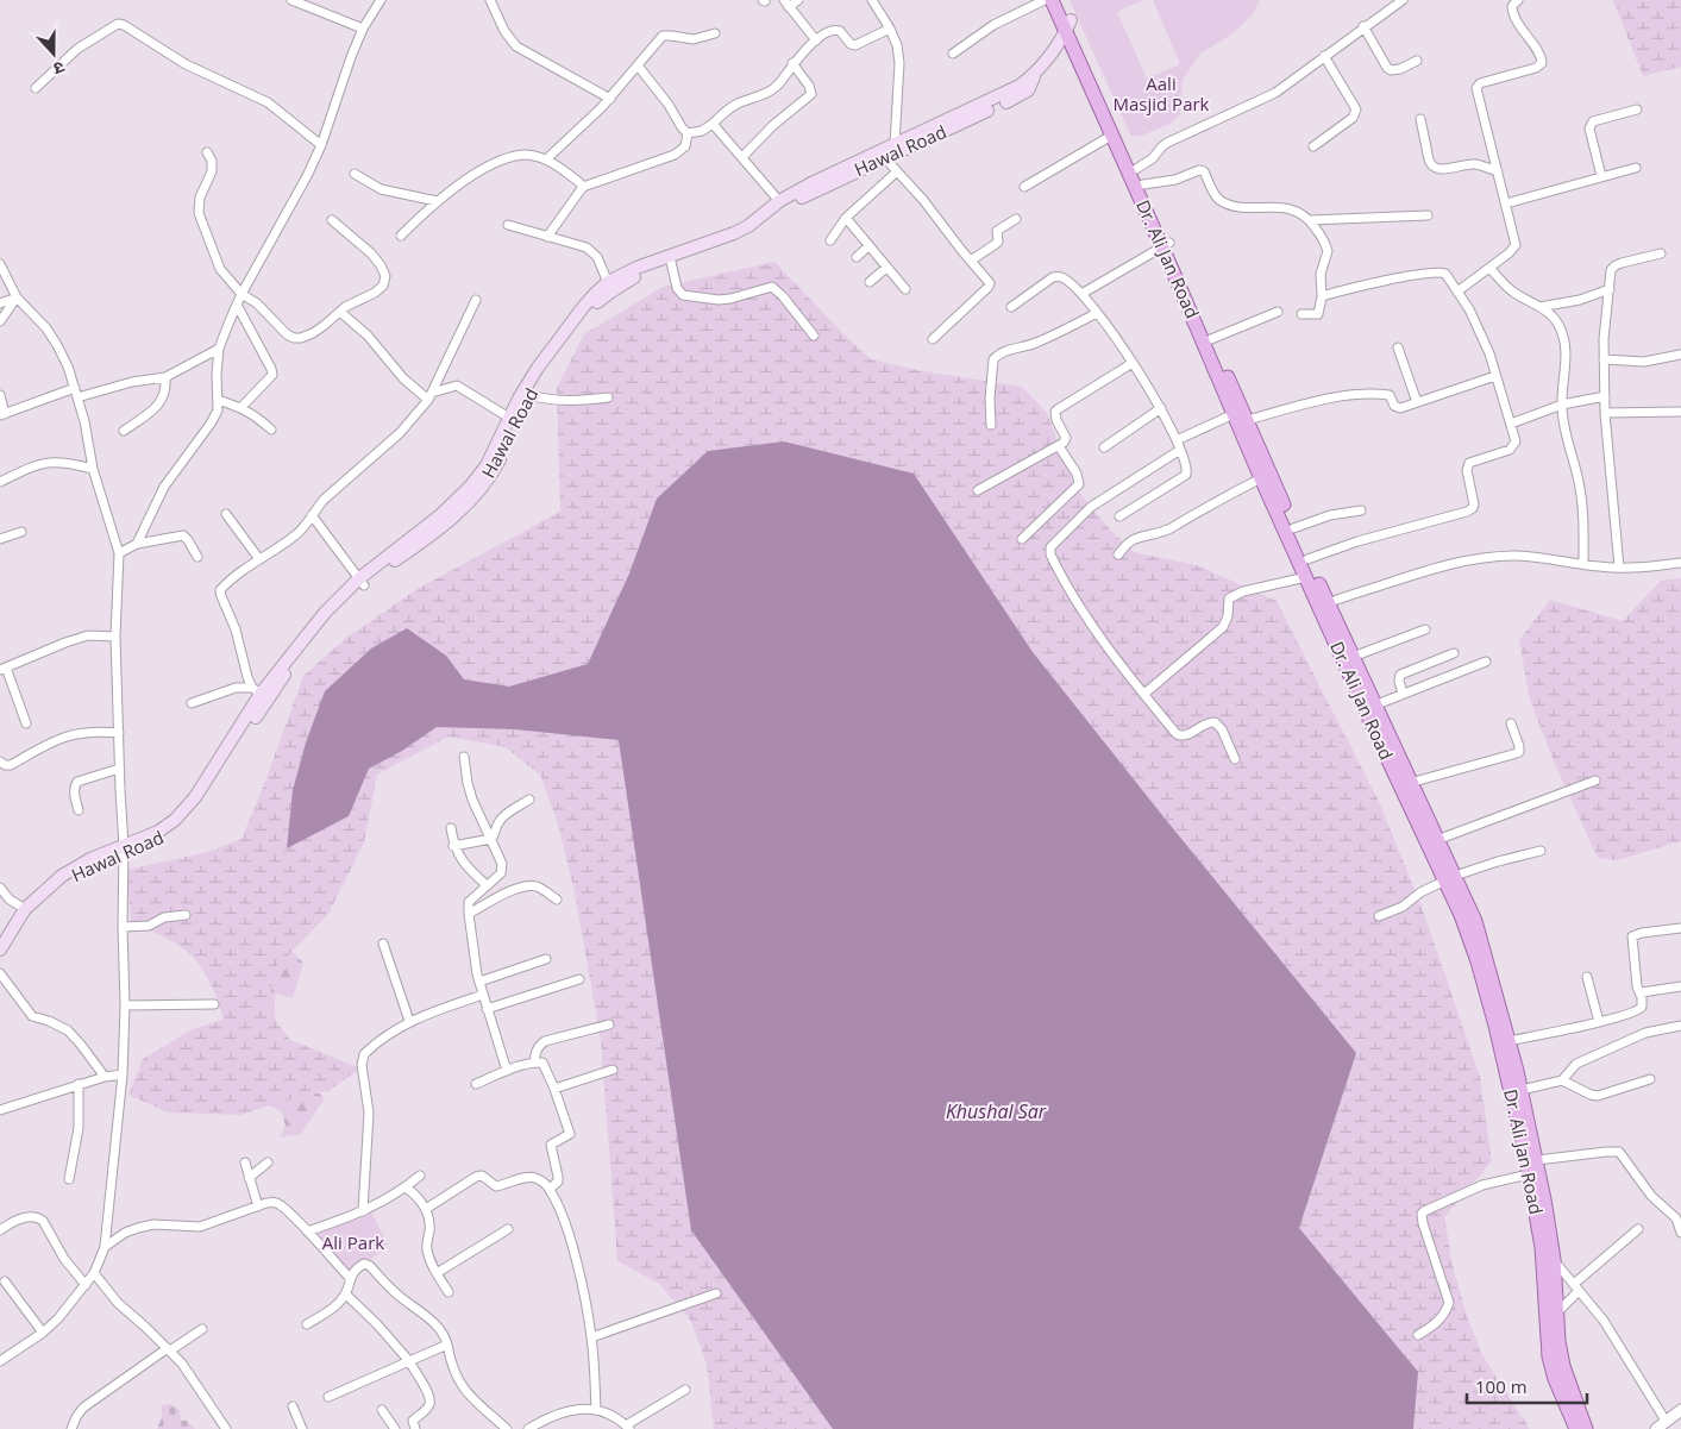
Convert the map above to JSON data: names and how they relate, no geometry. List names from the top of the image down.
{
  "streets": {
    "main road": ["Hawal Road", "Dr. Ali Jan Road"]
  },
  "crossings": [
    ["Hawal Road", "Dr. Ali Jan Road"]
  ],
  "water": ["Khushal Sar"],
  "parks": ["Aali Masjid Park", "Ali Park"],
  "scale_bar": "100 m",
  "north": "bottom"
}
